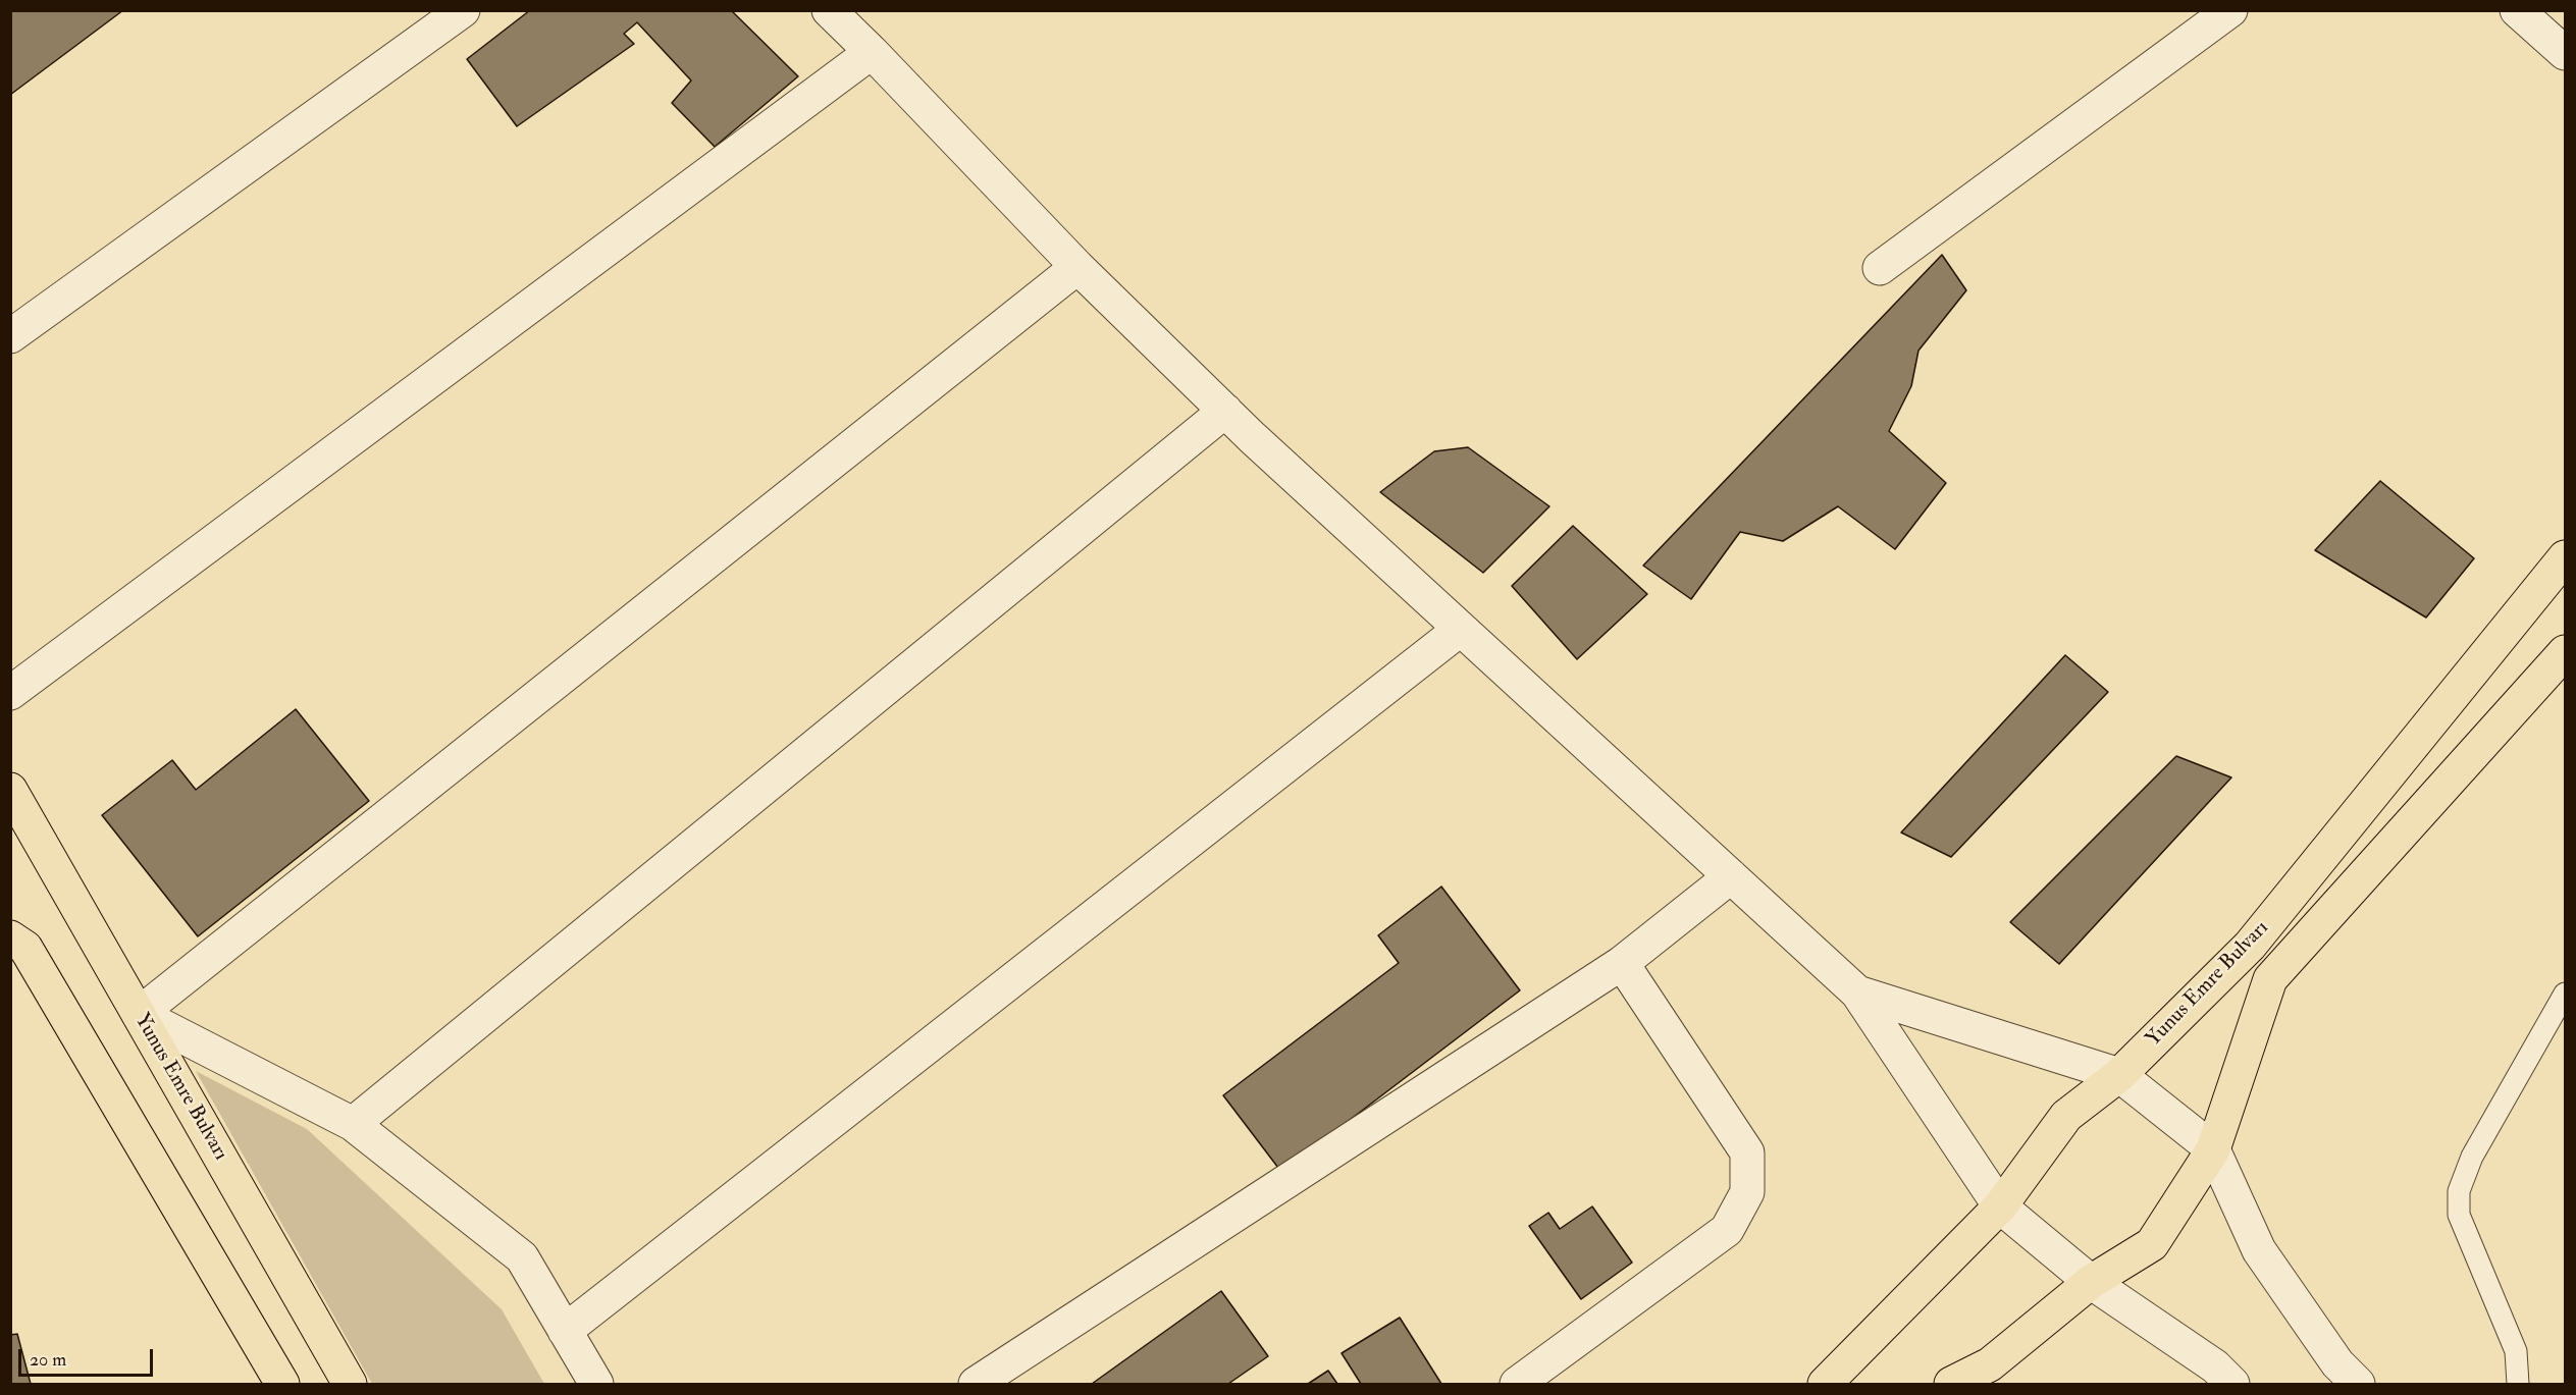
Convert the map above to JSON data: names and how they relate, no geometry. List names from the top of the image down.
{
  "streets": {
    "main road": ["Yunus Emre Bulvarı"]
  },
  "scale_bar": "20 m"
}
